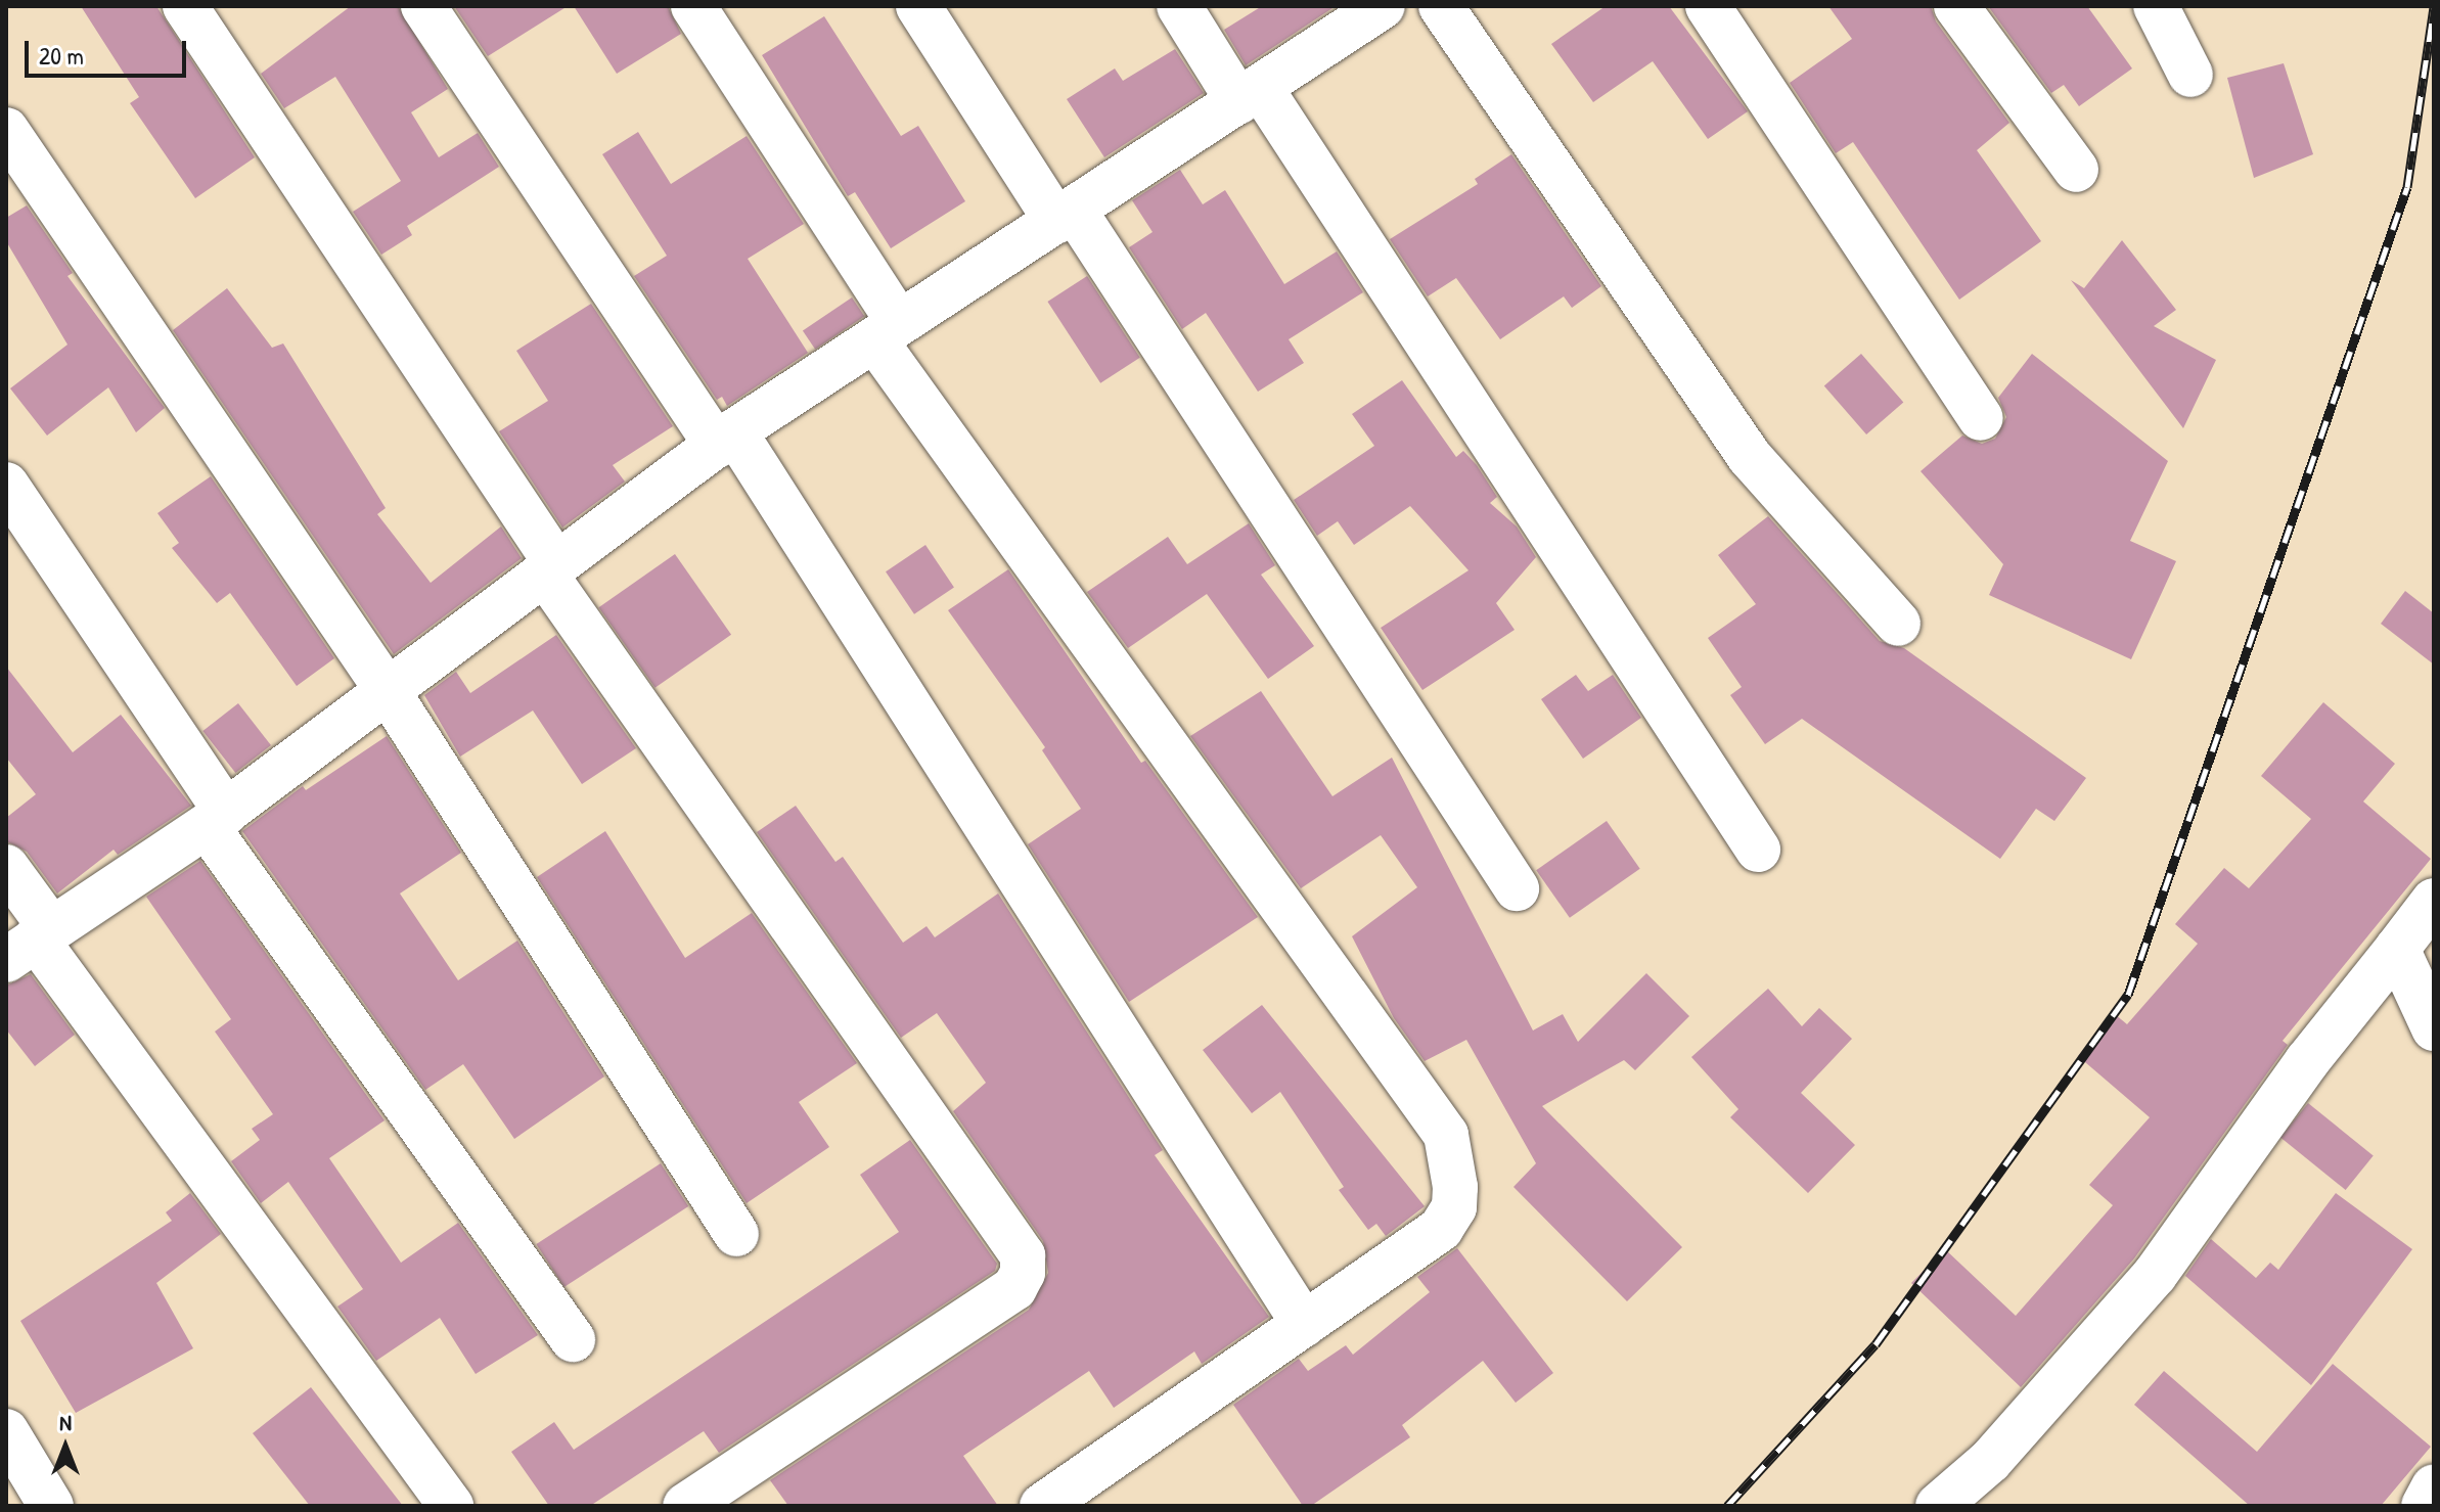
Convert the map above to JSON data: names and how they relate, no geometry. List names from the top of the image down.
{
  "scale_bar": "20 m",
  "north": "top"
}
